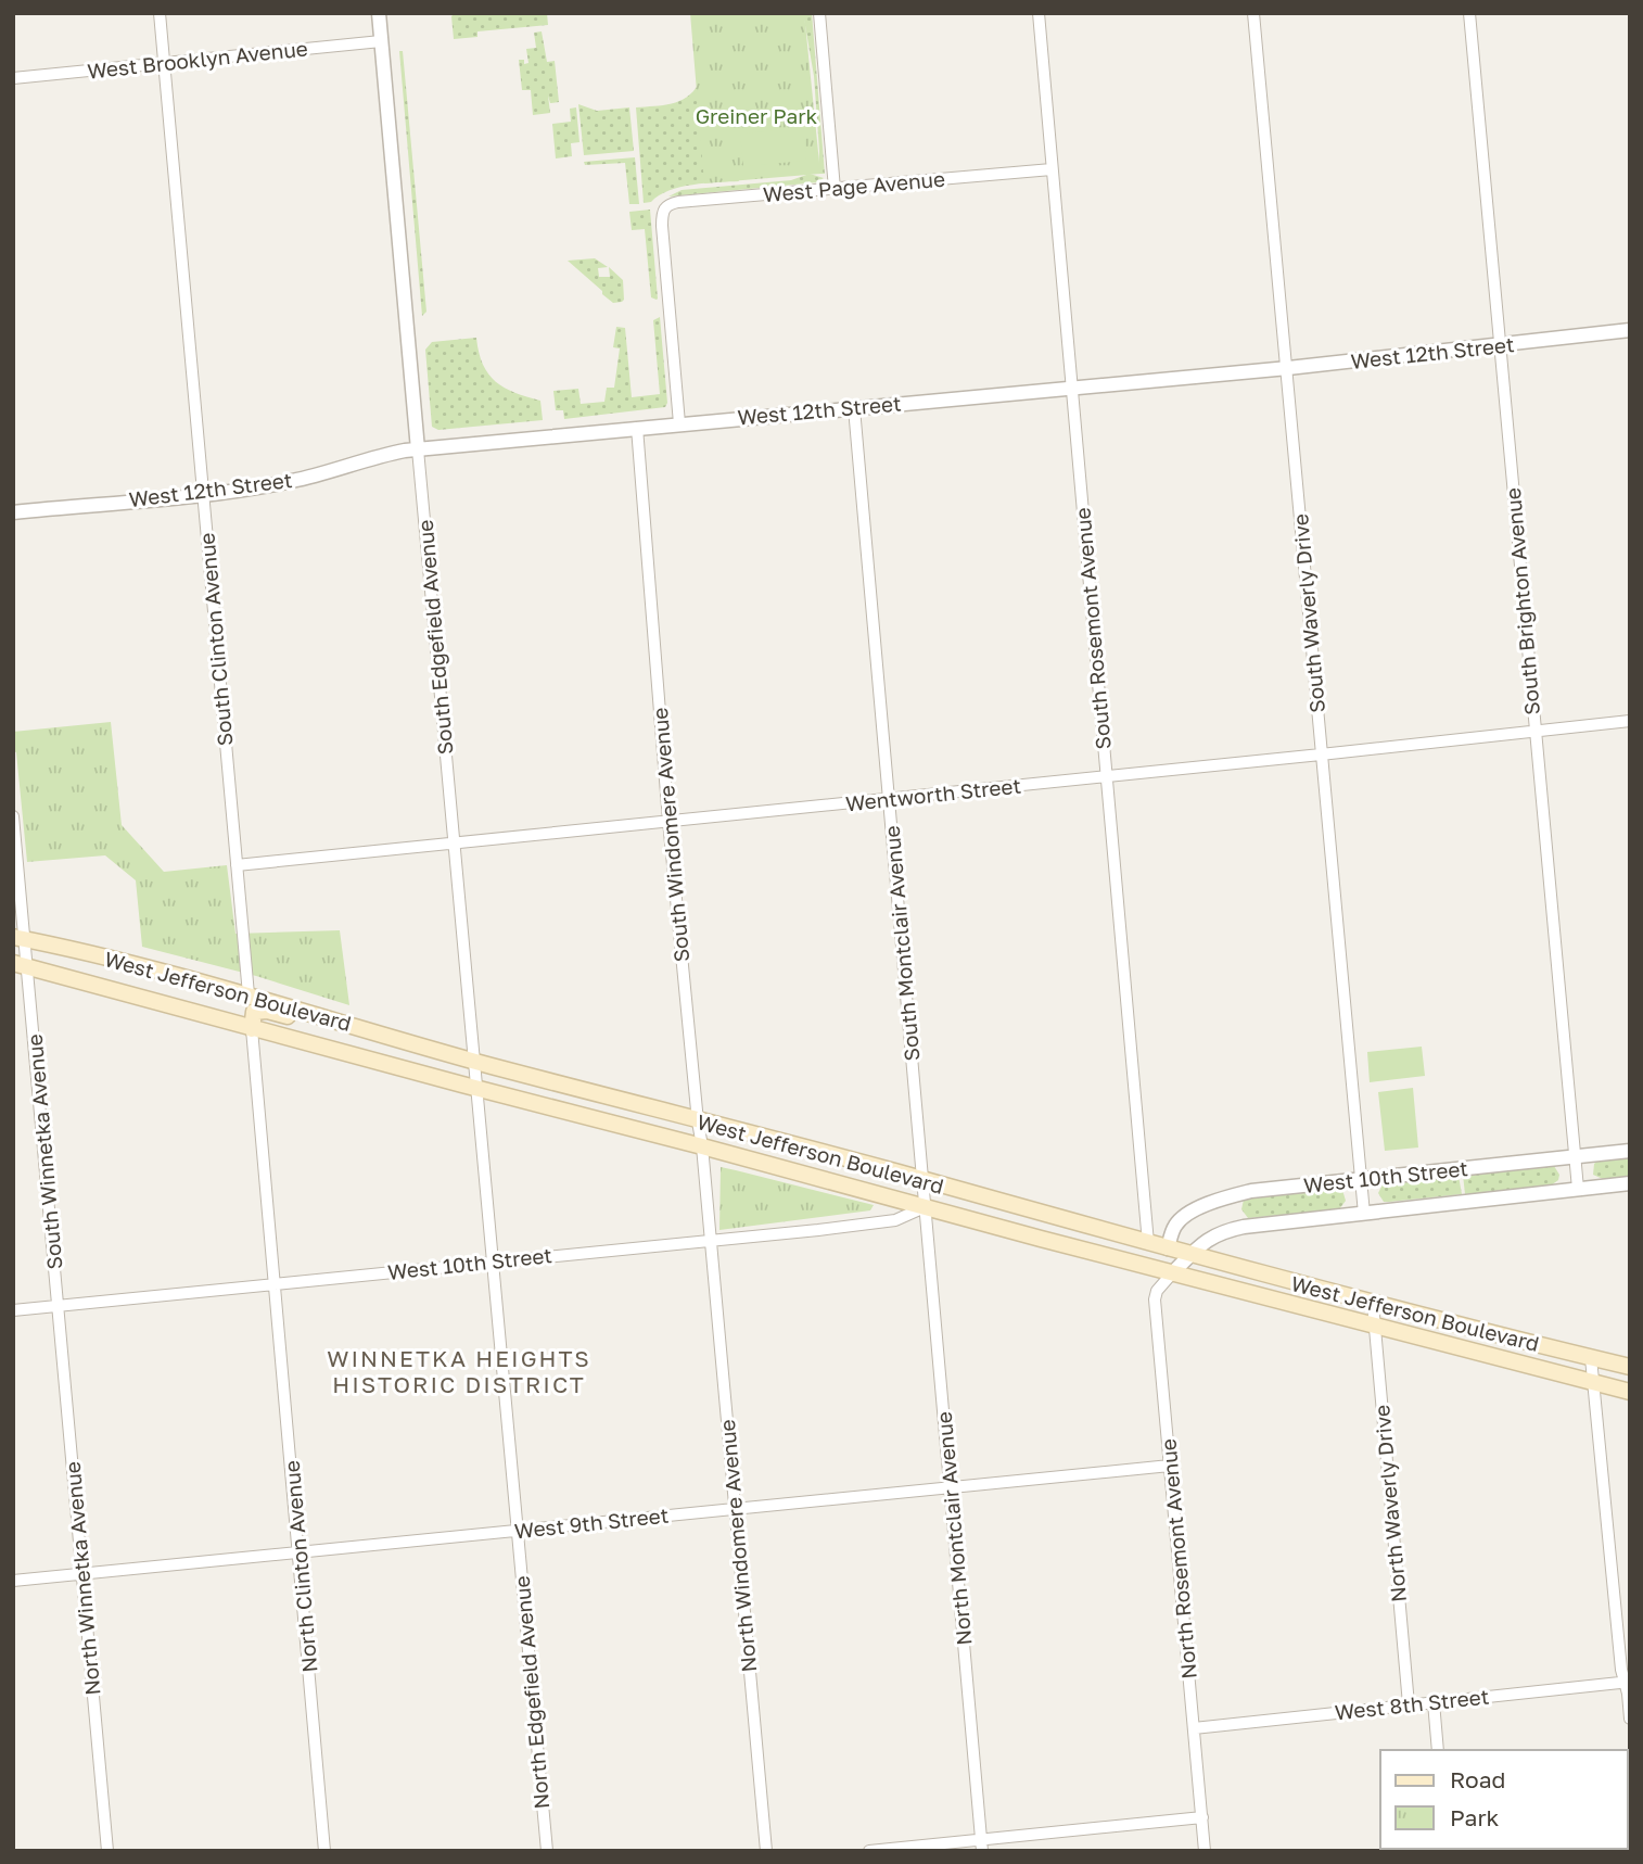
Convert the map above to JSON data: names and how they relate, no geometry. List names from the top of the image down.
{
  "streets": {
    "main road": ["West Jefferson Boulevard"],
    "street": [
      "West Brooklyn Avenue",
      "West Page Avenue",
      "West 12th Street",
      "South Brighton Avenue",
      "South Waverly Drive",
      "South Rosemont Avenue",
      "South Edgefield Avenue",
      "South Clinton Avenue",
      "Wentworth Street",
      "South Windomere Avenue",
      "South Montclair Avenue",
      "South Winnetka Avenue",
      "West 10th Street",
      "North Waverly Drive",
      "West 9th Street",
      "North Montclair Avenue",
      "North Windomere Avenue",
      "North Rosemont Avenue",
      "North Clinton Avenue",
      "North Winnetka Avenue",
      "North Edgefield Avenue",
      "West 8th Street"
    ]
  },
  "crossings": [
    ["West Brooklyn Avenue", "South Edgefield Avenue"],
    ["West Brooklyn Avenue", "South Clinton Avenue"],
    ["West Page Avenue", "West 12th Street"],
    ["West Page Avenue", "South Rosemont Avenue"],
    ["West 12th Street", "South Brighton Avenue"],
    ["West 12th Street", "South Waverly Drive"],
    ["West 12th Street", "South Rosemont Avenue"],
    ["West 12th Street", "South Edgefield Avenue"],
    ["West 12th Street", "South Clinton Avenue"],
    ["West 12th Street", "South Windomere Avenue"],
    ["West 12th Street", "South Montclair Avenue"],
    ["South Brighton Avenue", "Wentworth Street"],
    ["South Brighton Avenue", "West 10th Street"],
    ["South Waverly Drive", "Wentworth Street"],
    ["South Waverly Drive", "West 10th Street"],
    ["South Rosemont Avenue", "Wentworth Street"],
    ["South Rosemont Avenue", "West Jefferson Boulevard"],
    ["South Edgefield Avenue", "Wentworth Street"],
    ["South Edgefield Avenue", "West Jefferson Boulevard"],
    ["South Edgefield Avenue", "West 10th Street"],
    ["South Edgefield Avenue", "North Edgefield Avenue"],
    ["South Clinton Avenue", "Wentworth Street"],
    ["South Clinton Avenue", "West Jefferson Boulevard"],
    ["Wentworth Street", "South Windomere Avenue"],
    ["Wentworth Street", "South Montclair Avenue"],
    ["South Windomere Avenue", "West Jefferson Boulevard"],
    ["South Windomere Avenue", "West 10th Street"],
    ["South Windomere Avenue", "North Windomere Avenue"],
    ["South Montclair Avenue", "West Jefferson Boulevard"],
    ["South Montclair Avenue", "West 10th Street"],
    ["South Montclair Avenue", "North Montclair Avenue"],
    ["West Jefferson Boulevard", "South Winnetka Avenue"],
    ["West Jefferson Boulevard", "West 10th Street"],
    ["West Jefferson Boulevard", "North Waverly Drive"],
    ["West Jefferson Boulevard", "North Montclair Avenue"],
    ["West Jefferson Boulevard", "North Rosemont Avenue"],
    ["South Winnetka Avenue", "West 10th Street"],
    ["South Winnetka Avenue", "North Winnetka Avenue"],
    ["West 10th Street", "North Montclair Avenue"],
    ["West 10th Street", "North Windomere Avenue"],
    ["West 10th Street", "North Rosemont Avenue"],
    ["West 10th Street", "North Clinton Avenue"],
    ["West 10th Street", "North Winnetka Avenue"],
    ["West 10th Street", "North Edgefield Avenue"],
    ["North Waverly Drive", "West 8th Street"],
    ["West 9th Street", "North Montclair Avenue"],
    ["West 9th Street", "North Windomere Avenue"],
    ["West 9th Street", "North Rosemont Avenue"],
    ["West 9th Street", "North Clinton Avenue"],
    ["West 9th Street", "North Winnetka Avenue"],
    ["West 9th Street", "North Edgefield Avenue"],
    ["North Rosemont Avenue", "West 8th Street"]
  ],
  "districts": ["WINNETKA HEIGHTS HISTORIC DISTRICT"],
  "parks": ["Greiner Park"],
  "legend": ["Road", "Park"]
}
